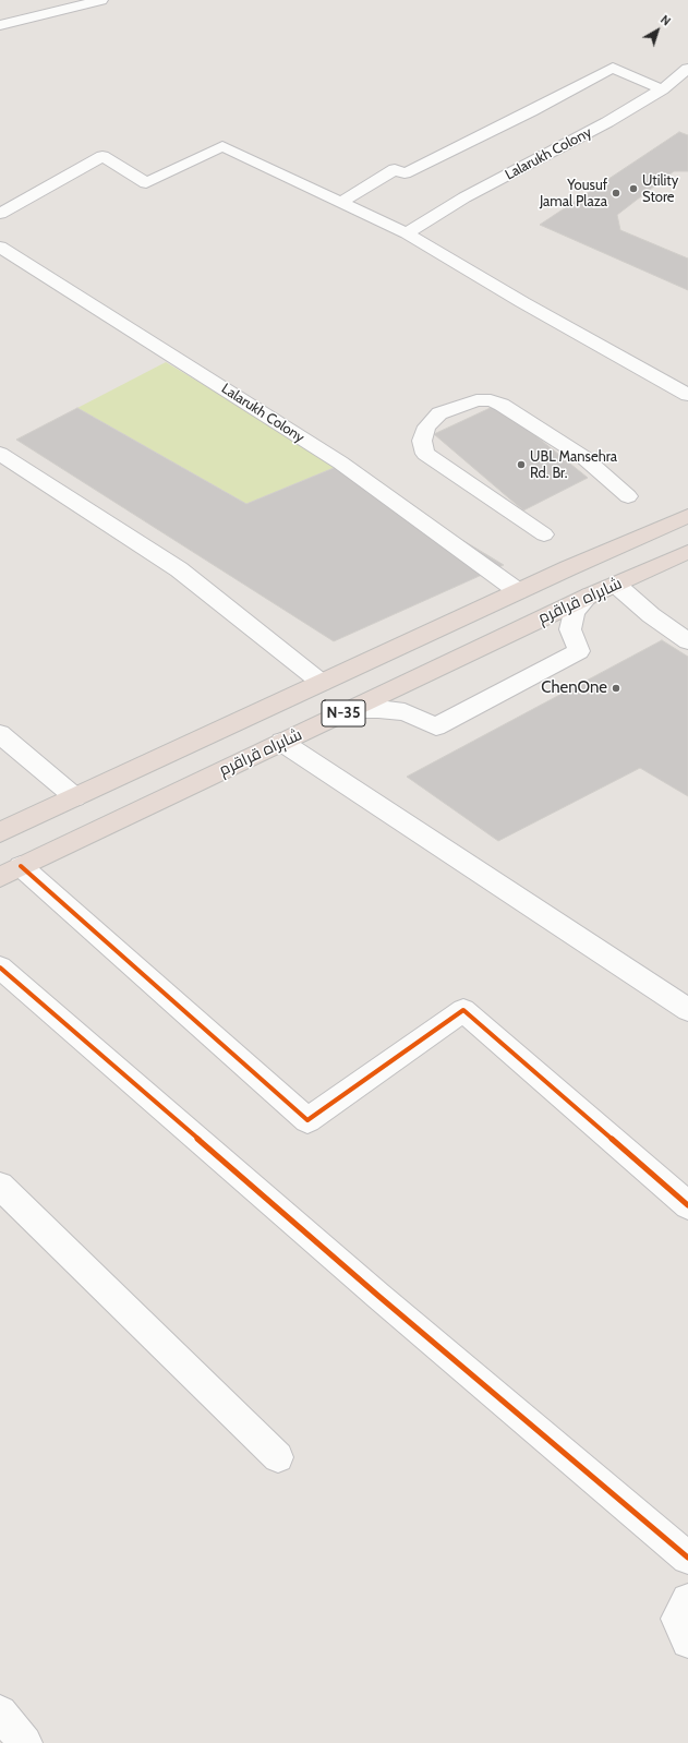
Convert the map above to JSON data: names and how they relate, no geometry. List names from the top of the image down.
{
  "streets": {
    "highway": ["شاہراہ قراقرم", "N-35"],
    "street": ["Lalarukh Colony"]
  },
  "crossings": [
    ["Lalarukh Colony", "شاہراہ قراقرم"]
  ],
  "places": [
    "Utility Store",
    "Yousuf Jamal Plaza",
    "UBL Mansehra Rd. Br.",
    "ChenOne"
  ],
  "north": "top right"
}
